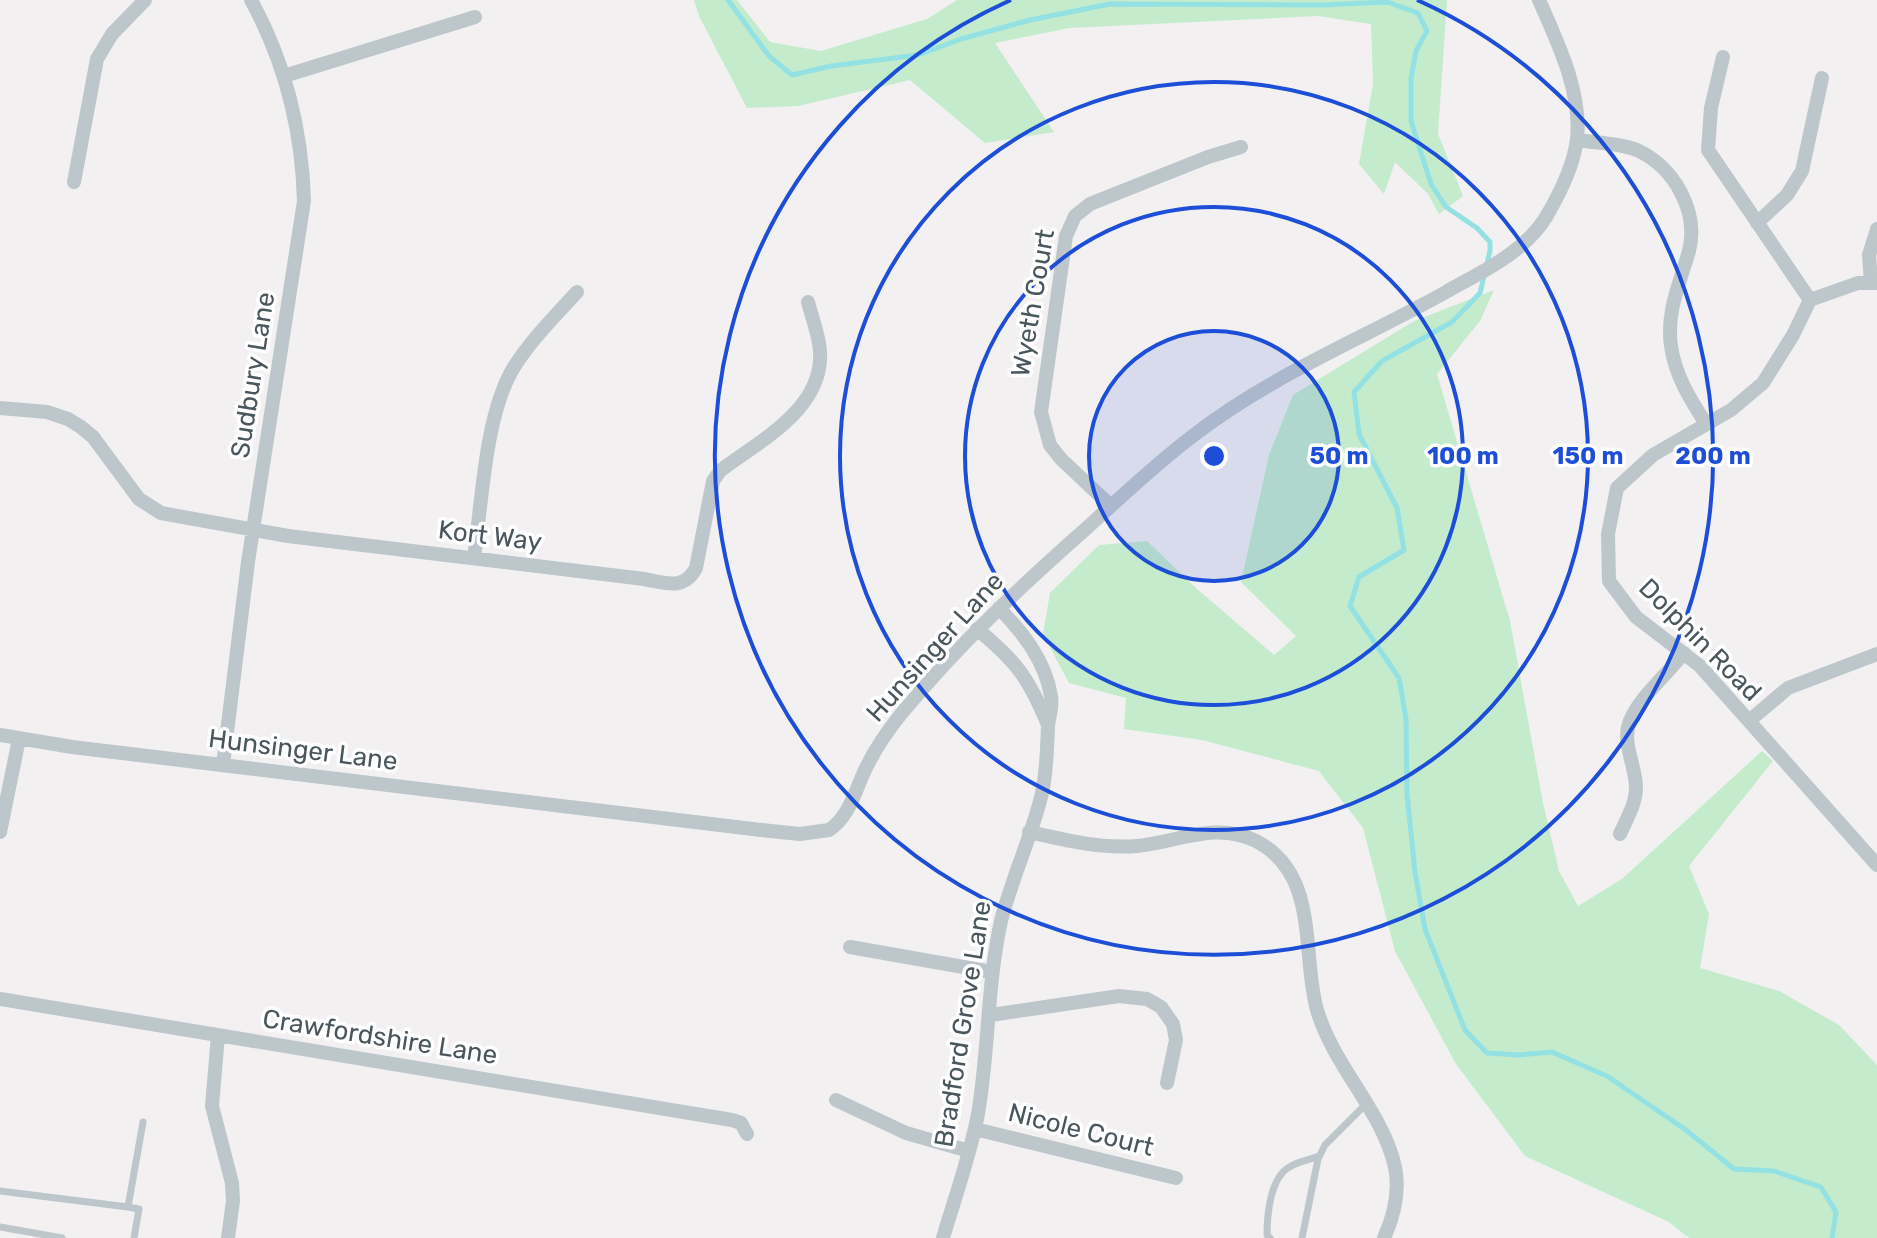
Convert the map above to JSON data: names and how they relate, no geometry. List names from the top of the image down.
{
  "streets": {
    "street": [
      "Wyeth Court",
      "Sudbury Lane",
      "Kort Way",
      "Dolphin Road",
      "Hunsinger Lane",
      "Bradford Grove Lane",
      "Crawfordshire Lane",
      "Nicole Court"
    ]
  },
  "crossings": [
    ["Wyeth Court", "Hunsinger Lane"],
    ["Sudbury Lane", "Kort Way"],
    ["Sudbury Lane", "Hunsinger Lane"],
    ["Hunsinger Lane", "Bradford Grove Lane"],
    ["Bradford Grove Lane", "Nicole Court"]
  ],
  "rings": [
    "50 m",
    "100 m",
    "150 m",
    "200 m"
  ]
}
